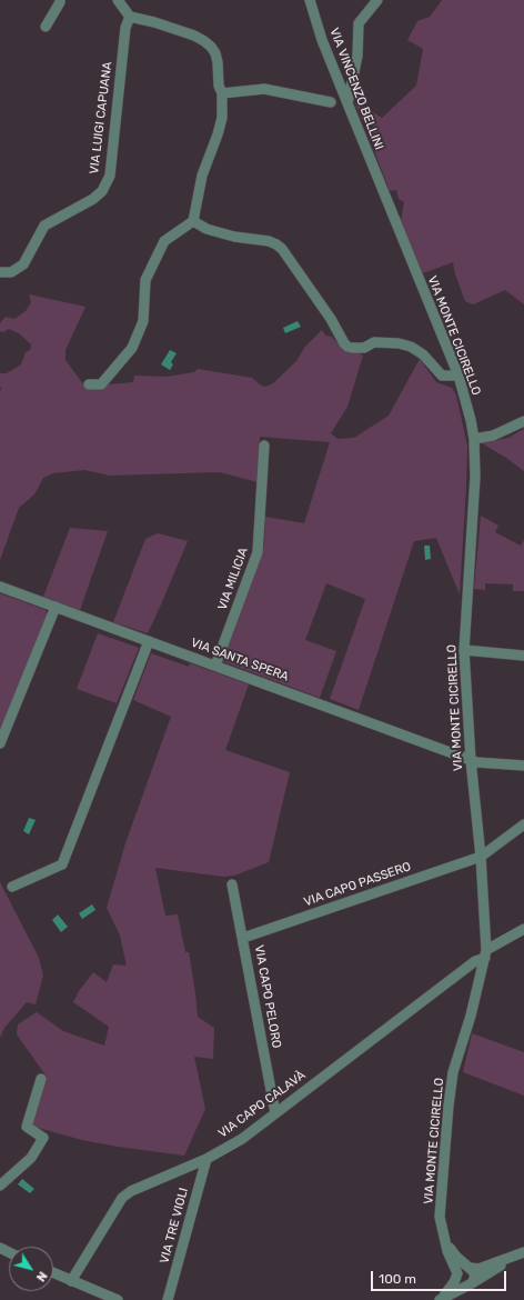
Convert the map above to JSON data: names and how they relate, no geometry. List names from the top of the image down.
{
  "streets": {
    "street": [
      "VIA VINCENZO BELLINI",
      "VIA LUIGI CAPUANA",
      "VIA MONTE CICIRELLO",
      "VIA MILICIA",
      "VIA SANTA SPERA",
      "VIA CAPO PASSERO",
      "VIA CAPO PELORO",
      "VIA CAPO CALAVÀ",
      "VIA TRE VIOLI"
    ]
  },
  "crossings": [
    ["VIA VINCENZO BELLINI", "VIA MONTE CICIRELLO"],
    ["VIA MONTE CICIRELLO", "VIA SANTA SPERA"],
    ["VIA MONTE CICIRELLO", "VIA CAPO PASSERO"],
    ["VIA MONTE CICIRELLO", "VIA CAPO CALAVÀ"],
    ["VIA MILICIA", "VIA SANTA SPERA"],
    ["VIA CAPO PASSERO", "VIA CAPO PELORO"],
    ["VIA CAPO PELORO", "VIA CAPO CALAVÀ"],
    ["VIA CAPO CALAVÀ", "VIA TRE VIOLI"]
  ],
  "scale_bar": "100 m",
  "north": "bottom right"
}
